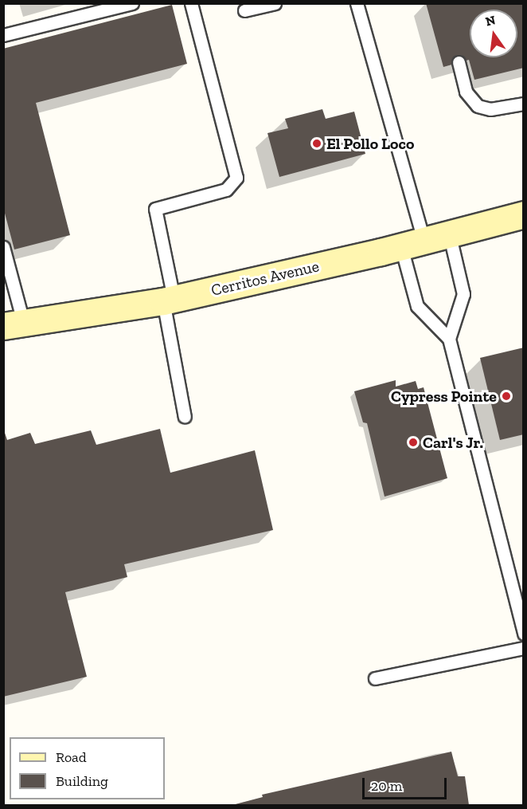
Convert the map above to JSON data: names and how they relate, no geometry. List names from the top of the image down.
{
  "streets": {
    "main road": ["Cerritos Avenue"]
  },
  "places": ["El Pollo Loco", "Cypress Pointe", "Carl's Jr."],
  "legend": ["Road", "Building"],
  "scale_bar": "20 m",
  "north": "top"
}
